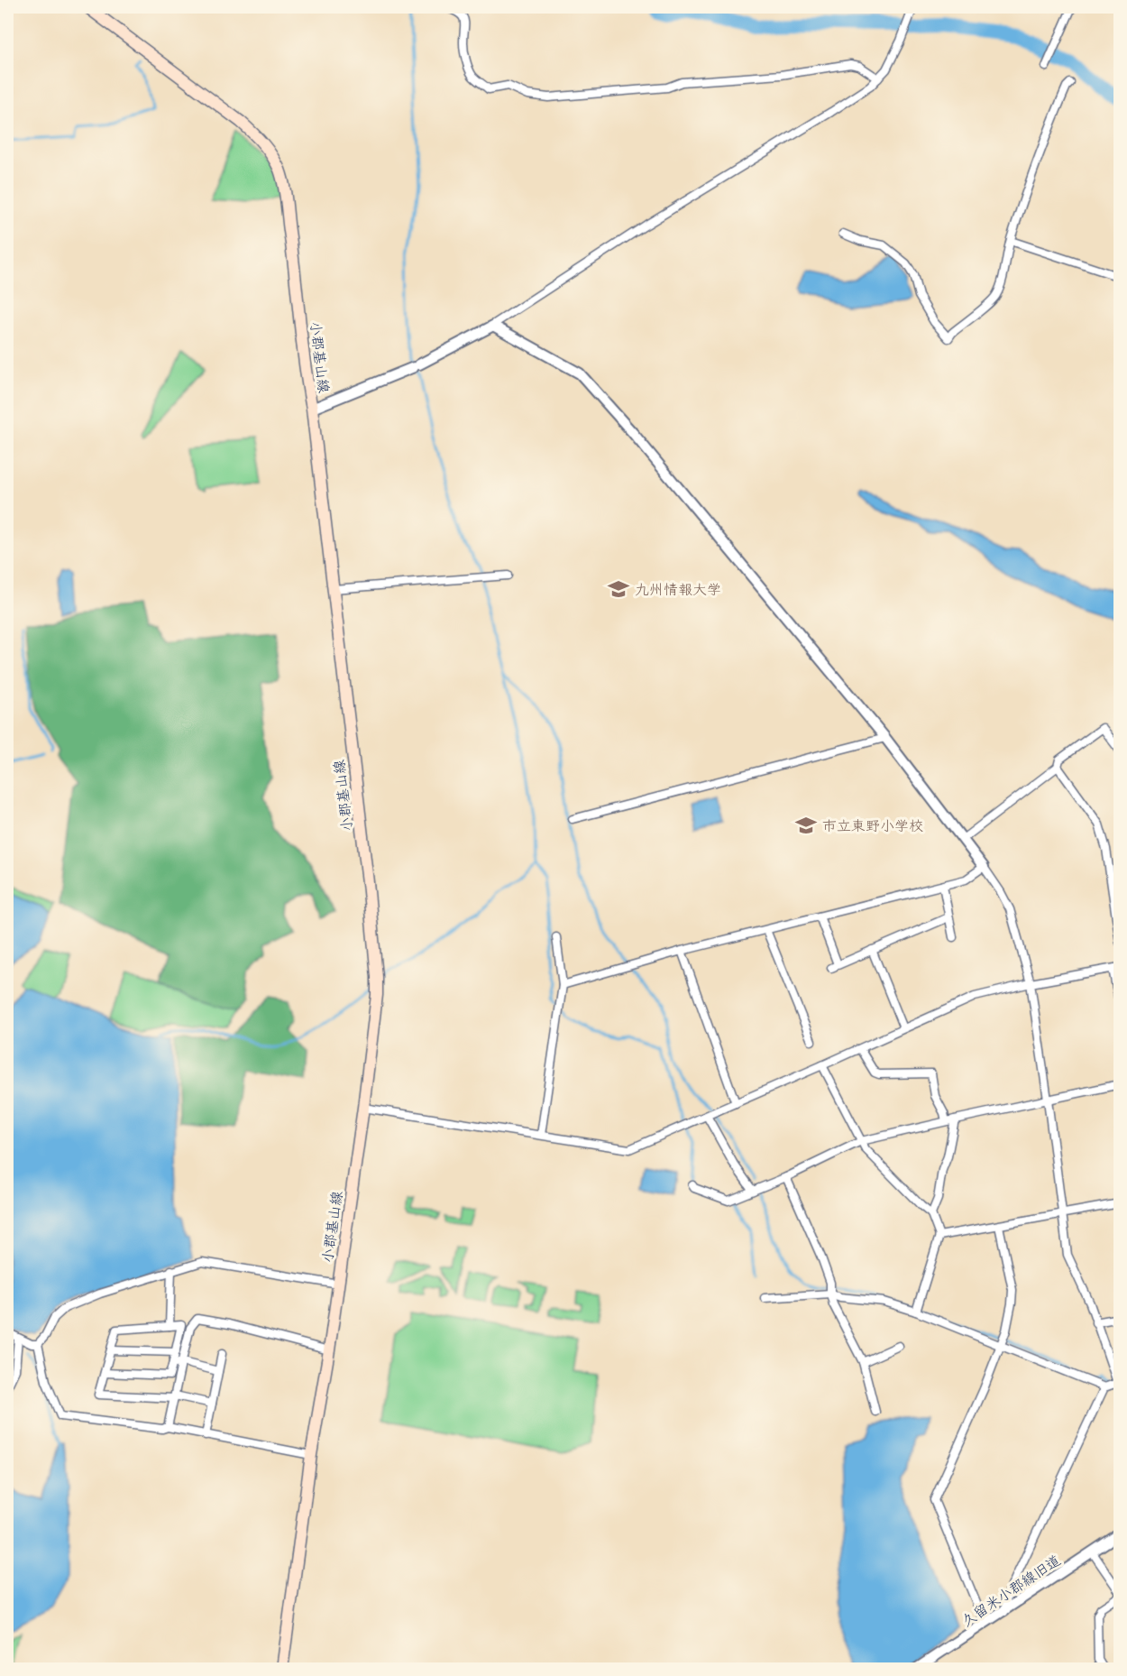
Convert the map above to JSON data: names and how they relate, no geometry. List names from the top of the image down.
{
  "streets": {
    "main road": ["小郡基山線"],
    "street": ["久留米小郡線旧道"]
  },
  "places": {
    "school or university": ["九州情報大学", "市立東野小学校"]
  }
}
